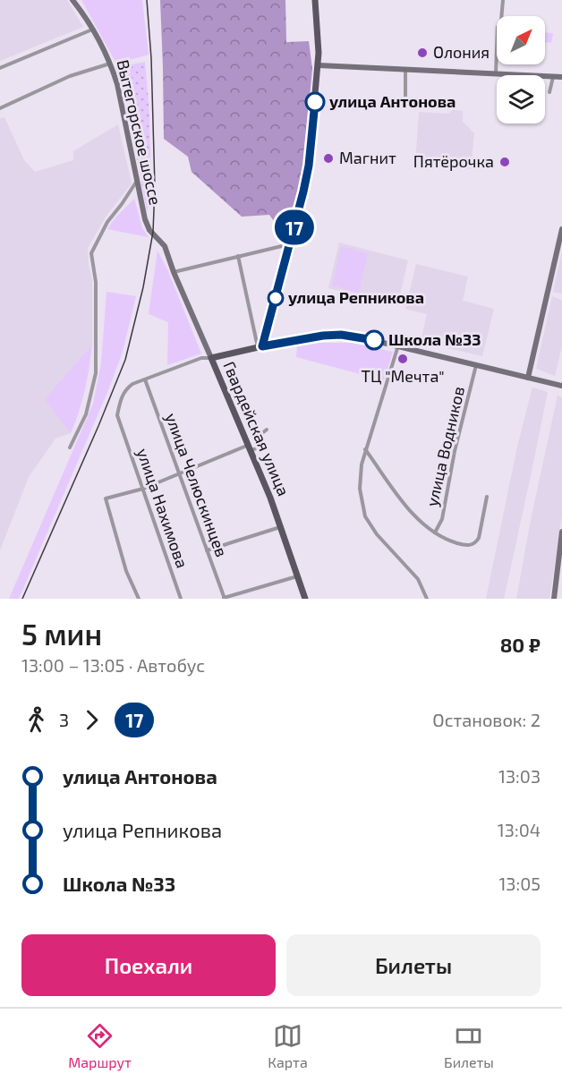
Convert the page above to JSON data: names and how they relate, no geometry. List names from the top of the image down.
{
  "streets": {
    "main road": ["Вытегорское шоссе", "Гвардейская улица"],
    "street": ["улица Водников", "улица Челюскинцев", "улица Нахимова"]
  },
  "crossings": [
    ["Вытегорское шоссе", "Гвардейская улица"],
    ["улица Челюскинцев", "улица Нахимова"]
  ],
  "places": [
    "Олония",
    "улица Антонова",
    "Магнит",
    "Пятёрочка",
    "улица Репникова",
    "Школа №33",
    "ТЦ \"Мечта\""
  ],
  "lines": ["bus line 17"],
  "north": "top right",
  "page": {
    "on_map": "17",
    "heading": ["5 мин", "13:00 – 13:05 · Автобус", "80 ₽"],
    "legs": ["3", "17", "Остановок: 2"],
    "list": [
      {
        "name": "улица Антонова",
        "value": "13:03"
      },
      {
        "name": "улица Репникова",
        "value": "13:04"
      },
      {
        "name": "Школа №33",
        "value": "13:05"
      }
    ],
    "buttons": ["Поехали", "Билеты"],
    "tabs": ["Маршрут", "Карта", "Билеты"]
  }
}
